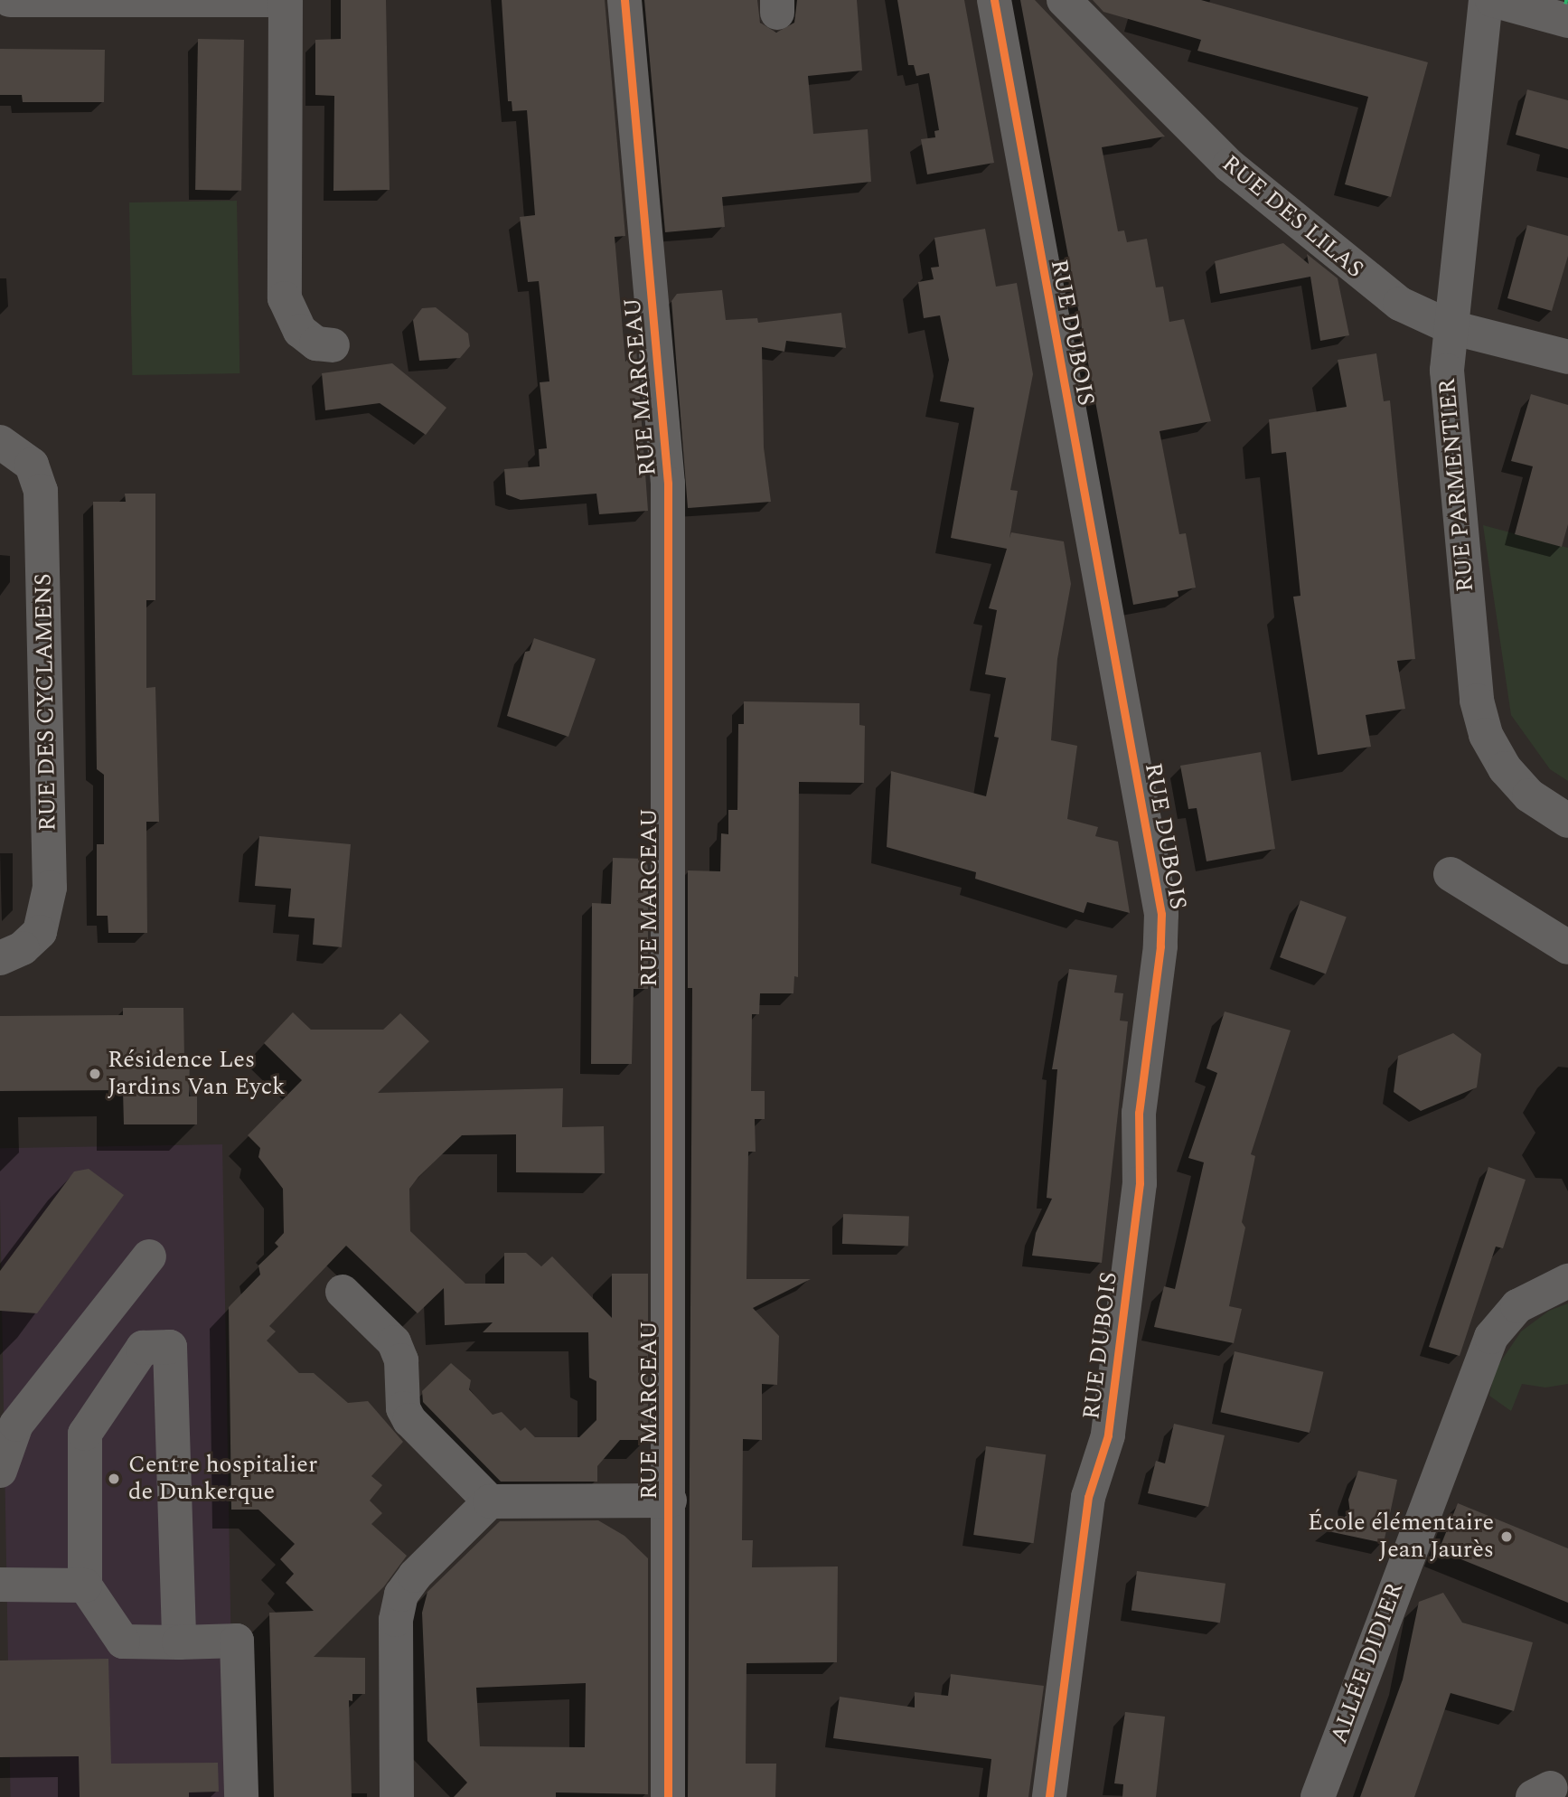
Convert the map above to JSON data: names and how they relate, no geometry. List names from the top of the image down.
{
  "streets": {
    "street": [
      "RUE DES LILAS",
      "RUE DUBOIS",
      "RUE MARCEAU",
      "RUE PARMENTIER",
      "RUE DES CYCLAMENS",
      "ALLÉE DIDIER"
    ]
  },
  "crossings": [
    ["RUE DES LILAS", "RUE PARMENTIER"]
  ],
  "places": ["Résidence Les Jardins Van Eyck", "Centre hospitalier de Dunkerque", "École élémentaire Jean Jaurès"]
}
